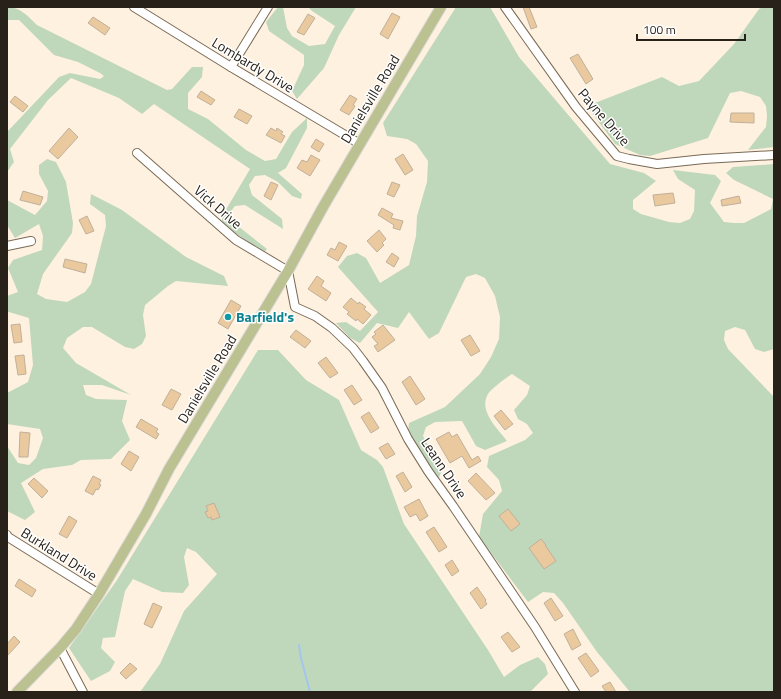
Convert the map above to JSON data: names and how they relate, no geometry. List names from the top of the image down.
{
  "streets": {
    "main road": ["Danielsville Road"],
    "street": [
      "Lombardy Drive",
      "Payne Drive",
      "Vick Drive",
      "Leann Drive",
      "Burkland Drive"
    ]
  },
  "crossings": [
    ["Lombardy Drive", "Danielsville Road"],
    ["Danielsville Road", "Vick Drive"],
    ["Danielsville Road", "Leann Drive"],
    ["Danielsville Road", "Burkland Drive"],
    ["Vick Drive", "Leann Drive"]
  ],
  "places": ["Barfield's"],
  "scale_bar": "100 m"
}
